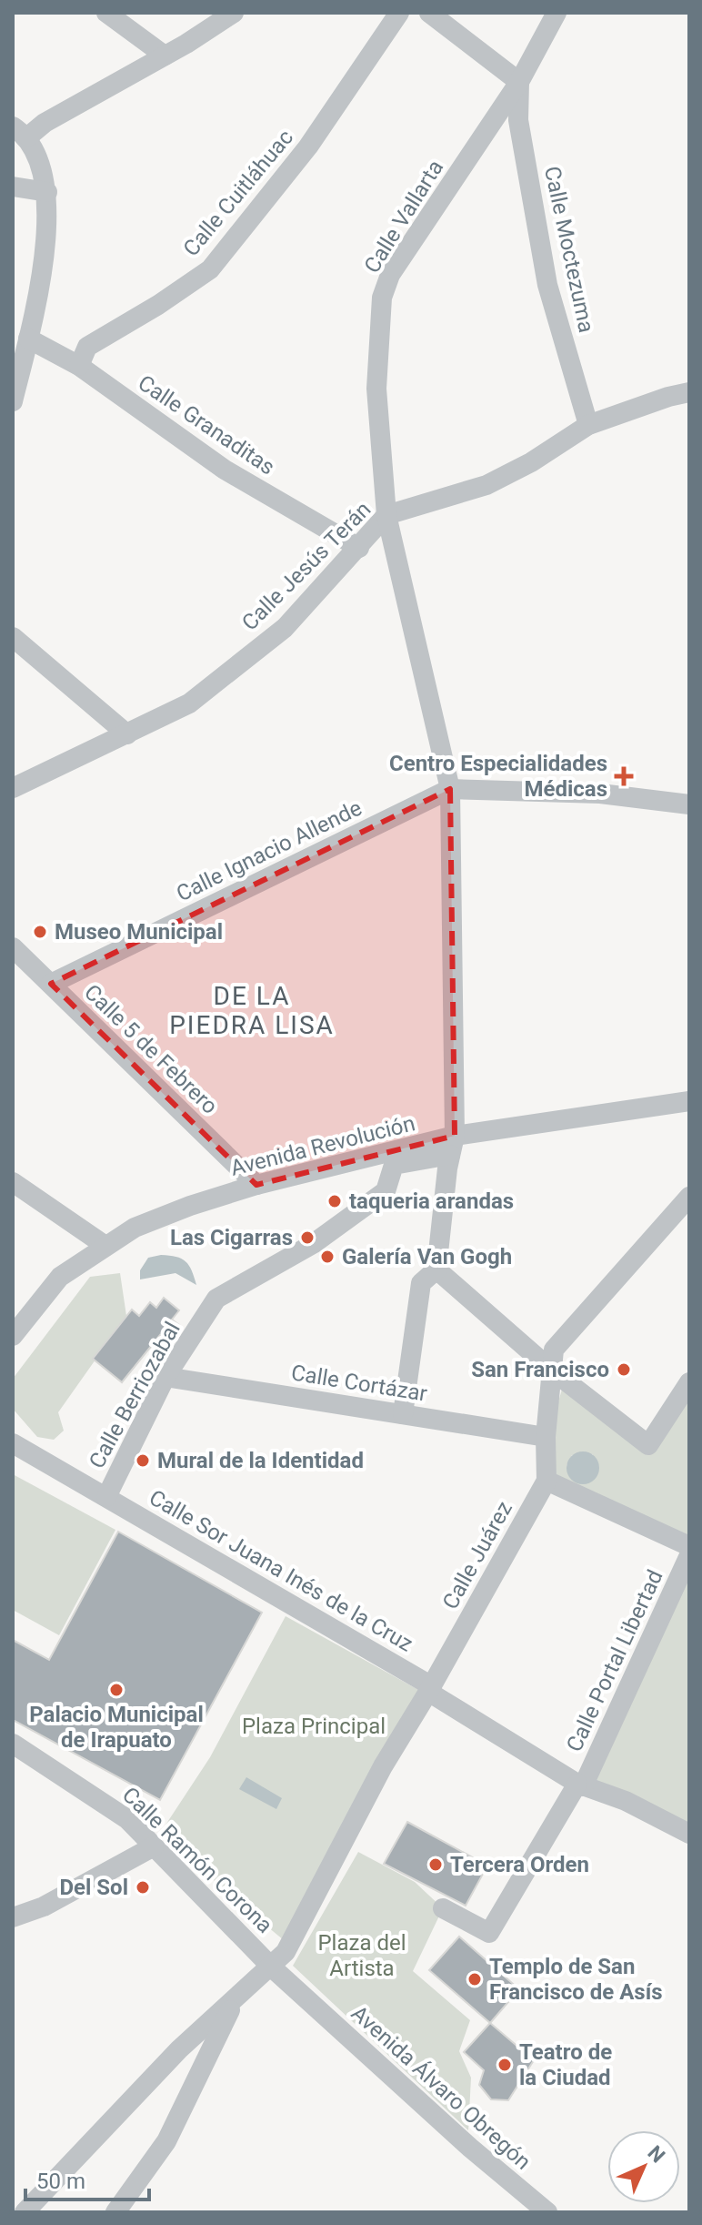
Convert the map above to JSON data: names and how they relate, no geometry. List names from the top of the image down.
{
  "streets": {
    "street": [
      "Calle Cuitláhuac",
      "Calle Vallarta",
      "Calle Moctezuma",
      "Calle Granaditas",
      "Calle Jesús Terán",
      "Calle Ignacio Allende",
      "Calle 5 de Febrero",
      "Avenida Revolución",
      "Calle Cortázar",
      "Calle Berriozabal",
      "Calle Juárez",
      "Calle Sor Juana Inés de la Cruz",
      "Calle Portal Libertad",
      "Calle Ramón Corona",
      "Avenida Álvaro Obregón"
    ]
  },
  "crossings": [
    ["Calle Cuitláhuac", "Calle Granaditas"],
    ["Calle Vallarta", "Calle Moctezuma"],
    ["Calle Vallarta", "Calle Jesús Terán"],
    ["Calle Vallarta", "Calle Ignacio Allende"],
    ["Calle Vallarta", "Avenida Revolución"],
    ["Calle Vallarta", "Calle Berriozabal"],
    ["Calle Moctezuma", "Calle Jesús Terán"],
    ["Calle Granaditas", "Calle Jesús Terán"],
    ["Calle Ignacio Allende", "Calle 5 de Febrero"],
    ["Calle 5 de Febrero", "Avenida Revolución"],
    ["Avenida Revolución", "Calle Berriozabal"],
    ["Calle Cortázar", "Calle Berriozabal"],
    ["Calle Berriozabal", "Calle Sor Juana Inés de la Cruz"],
    ["Calle Juárez", "Calle Sor Juana Inés de la Cruz"],
    ["Calle Juárez", "Calle Ramón Corona"],
    ["Calle Juárez", "Avenida Álvaro Obregón"],
    ["Calle Sor Juana Inés de la Cruz", "Calle Portal Libertad"],
    ["Calle Ramón Corona", "Avenida Álvaro Obregón"]
  ],
  "districts": ["DE LA PIEDRA LISA"],
  "parks": ["Plaza Principal", "Plaza del Artista"],
  "places": {
    "health": ["Centro Especialidades Médicas"],
    "other": [
      "Museo Municipal",
      "taqueria arandas",
      "Las Cigarras",
      "Galería Van Gogh",
      "San Francisco",
      "Mural de la Identidad",
      "Palacio Municipal de Irapuato",
      "Tercera Orden",
      "Del Sol",
      "Templo de San Francisco de Asís",
      "Teatro de la Ciudad"
    ]
  },
  "scale_bar": "50 m",
  "north": "top right"
}
